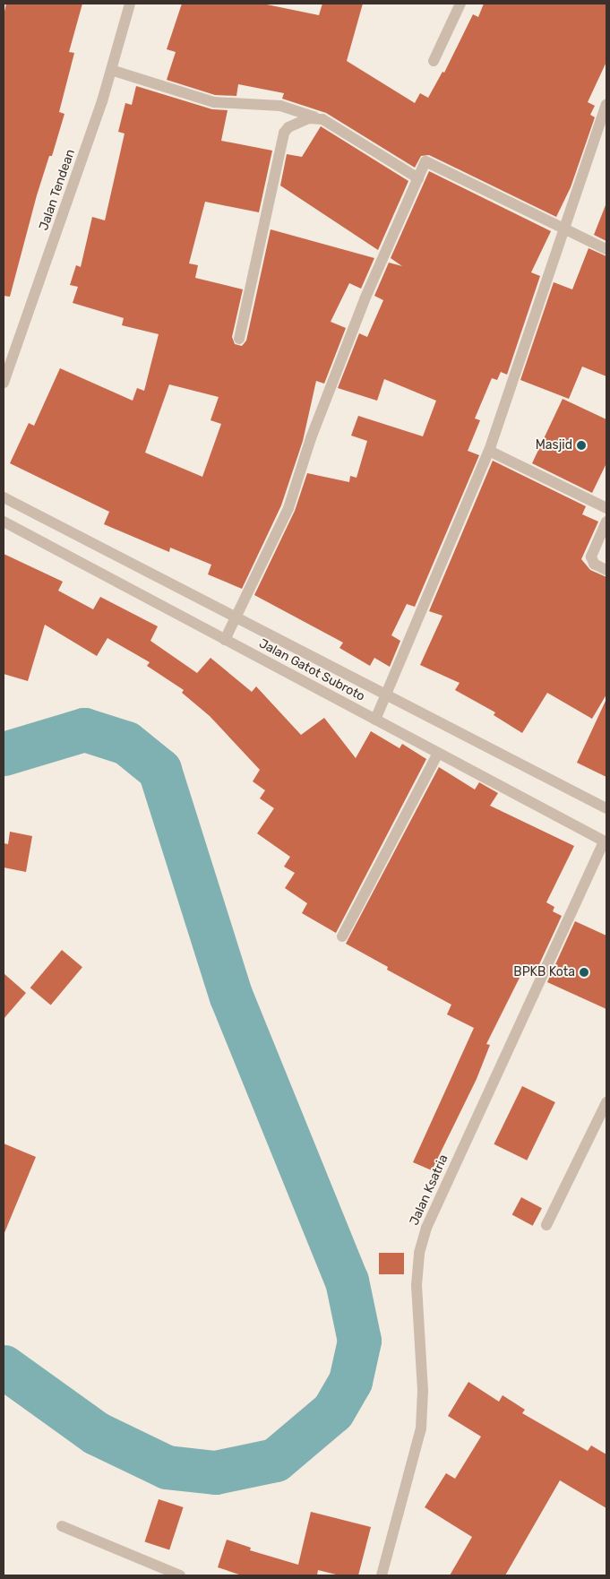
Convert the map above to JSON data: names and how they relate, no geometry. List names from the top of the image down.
{
  "streets": {
    "street": ["Jalan Tendean", "Jalan Gatot Subroto", "Jalan Ksatria"]
  },
  "crossings": [
    ["Jalan Gatot Subroto", "Jalan Ksatria"]
  ],
  "places": ["Masjid", "BPKB Kota"]
}
